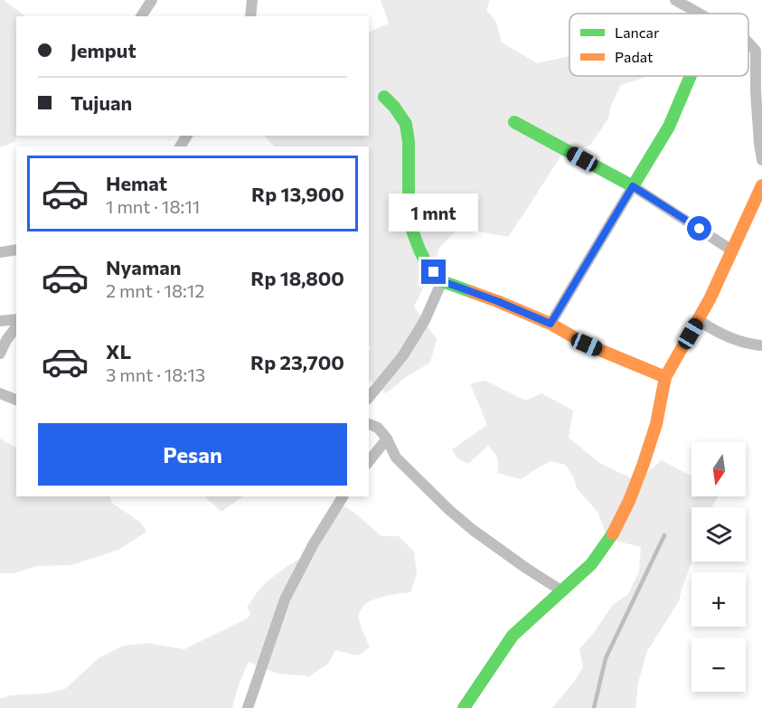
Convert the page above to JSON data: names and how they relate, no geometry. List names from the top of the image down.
{
  "legend": ["Lancar", "Padat"],
  "north": "bottom",
  "page": {
    "banner": ["Jemput", "Tujuan"],
    "list": [
      {
        "name": "Hemat",
        "note": "1 mnt · 18:11",
        "value": "Rp 13,900"
      },
      {
        "name": "Nyaman",
        "note": "2 mnt · 18:12",
        "value": "Rp 18,800"
      },
      {
        "name": "XL",
        "note": "3 mnt · 18:13",
        "value": "Rp 23,700"
      }
    ],
    "bubble": "1 mnt",
    "buttons": "Pesan",
    "map_buttons": ["+", "−"]
  }
}
